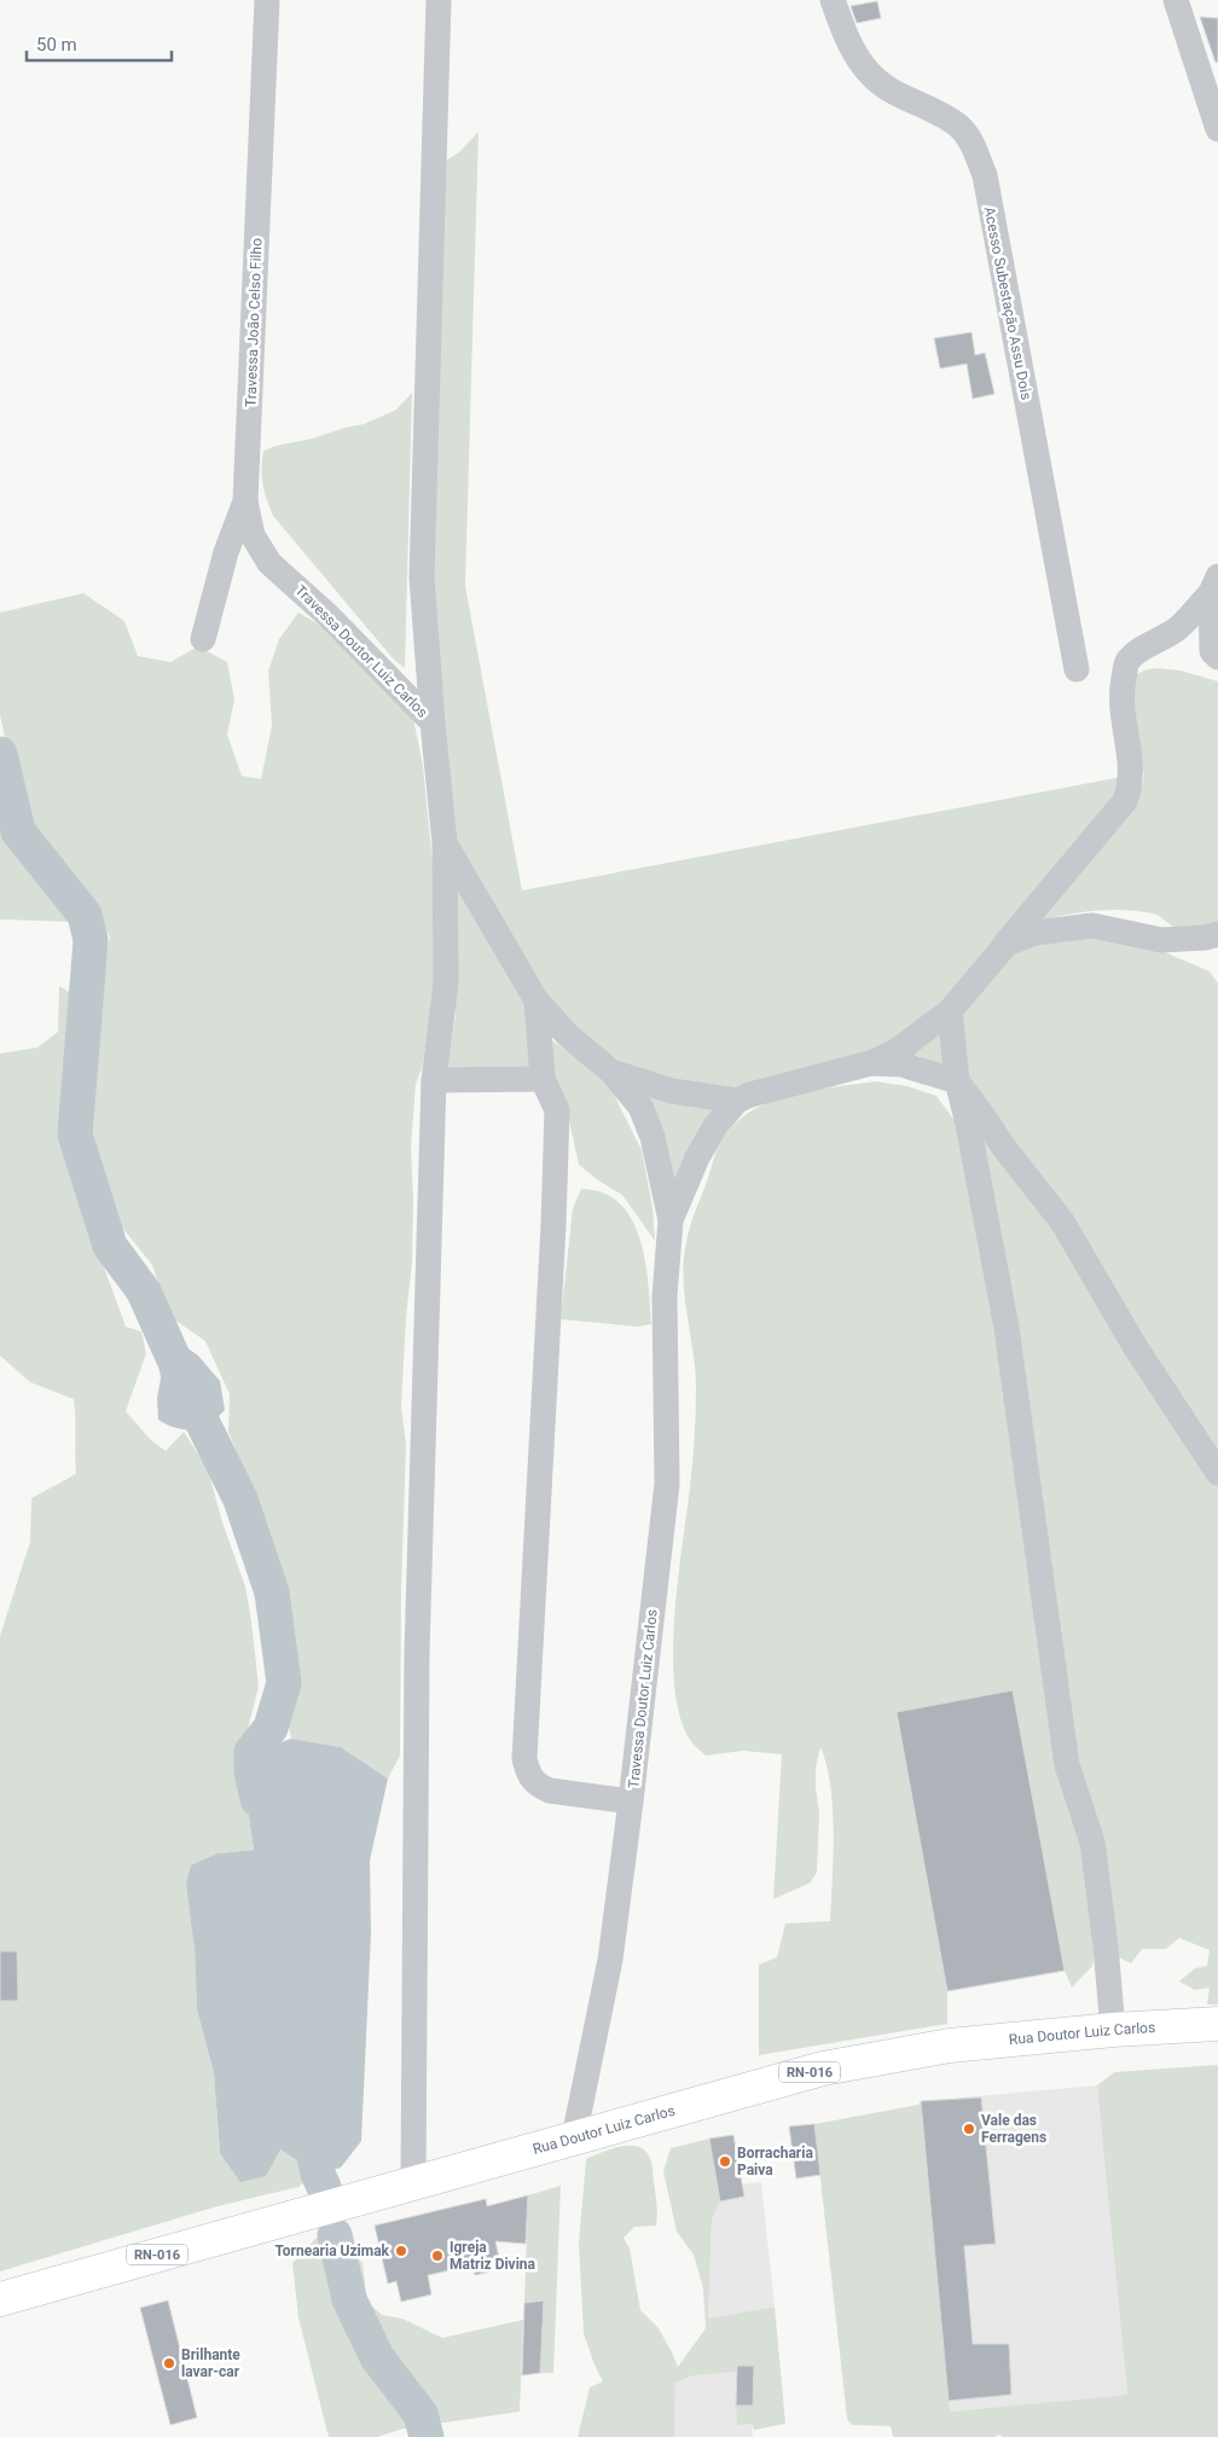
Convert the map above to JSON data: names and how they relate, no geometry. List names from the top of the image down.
{
  "streets": {
    "main road": ["Rua Doutor Luiz Carlos", "RN-016"],
    "street": ["Acesso Subestação Assu Dois", "Travessa João Celso Filho", "Travessa Doutor Luiz Carlos"]
  },
  "crossings": [
    ["Travessa João Celso Filho", "Travessa Doutor Luiz Carlos"],
    ["Travessa Doutor Luiz Carlos", "Rua Doutor Luiz Carlos"]
  ],
  "places": [
    "Vale das Ferragens",
    "Borracharia Paiva",
    "Tornearia Uzimak",
    "Igreja Matriz Divina",
    "Brilhante lavar-car"
  ],
  "scale_bar": "50 m"
}
